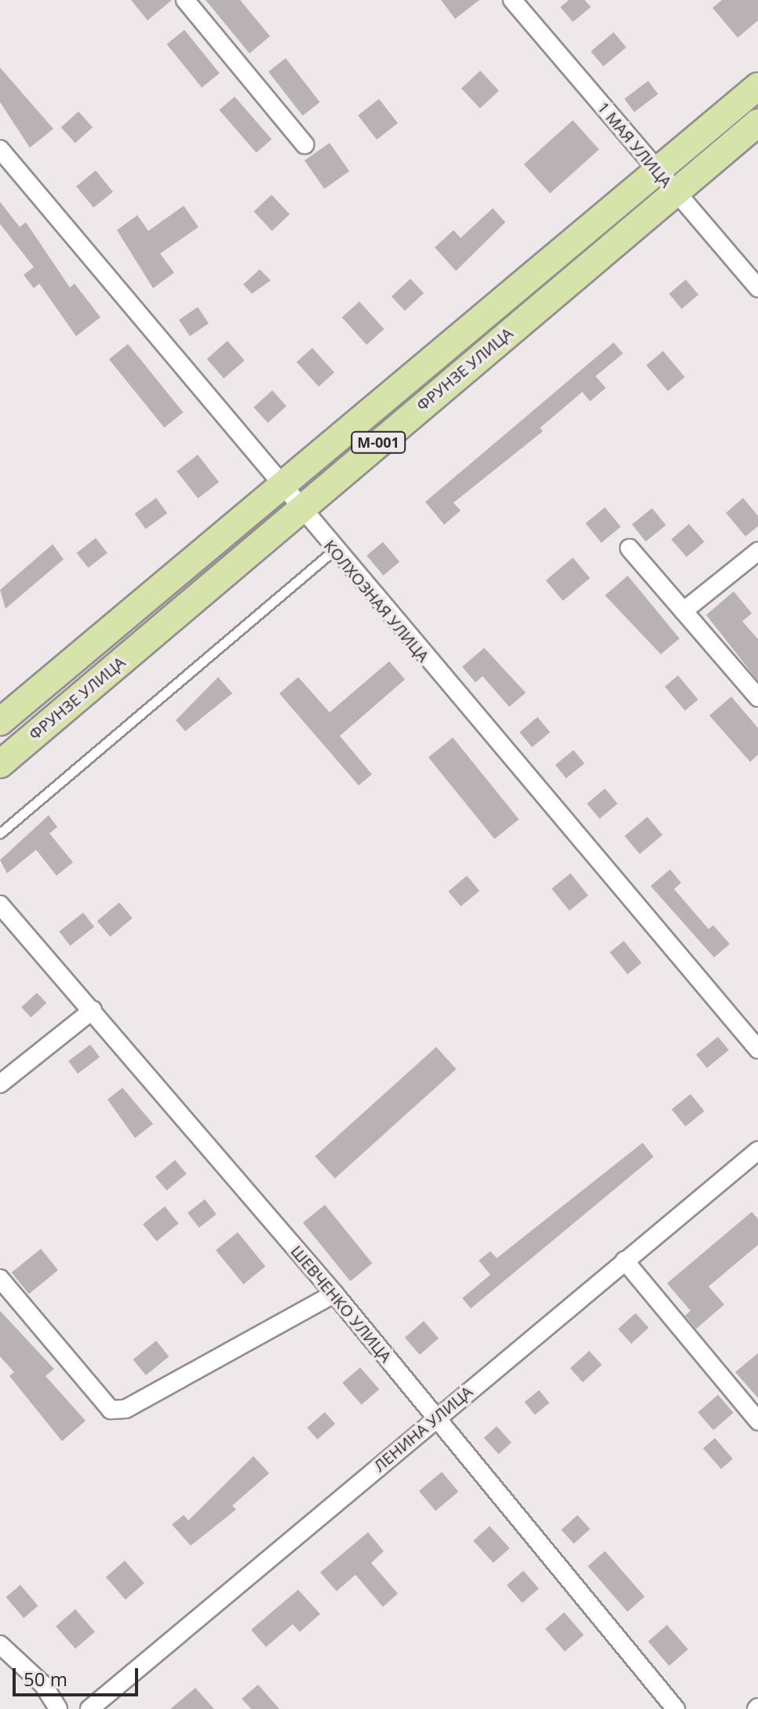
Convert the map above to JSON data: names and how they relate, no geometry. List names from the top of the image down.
{
  "streets": {
    "main road": ["ФРУНЗЕ УЛИЦА", "M-001"],
    "street": [
      "1 МАЯ УЛИЦА",
      "КОЛХОЗНАЯ УЛИЦА",
      "ШЕВЧЕНКО УЛИЦА",
      "ЛЕНИНА УЛИЦА"
    ]
  },
  "crossings": [
    ["1 МАЯ УЛИЦА", "ФРУНЗЕ УЛИЦА"],
    ["ФРУНЗЕ УЛИЦА", "КОЛХОЗНАЯ УЛИЦА"],
    ["ШЕВЧЕНКО УЛИЦА", "ЛЕНИНА УЛИЦА"]
  ],
  "scale_bar": "50 m"
}
